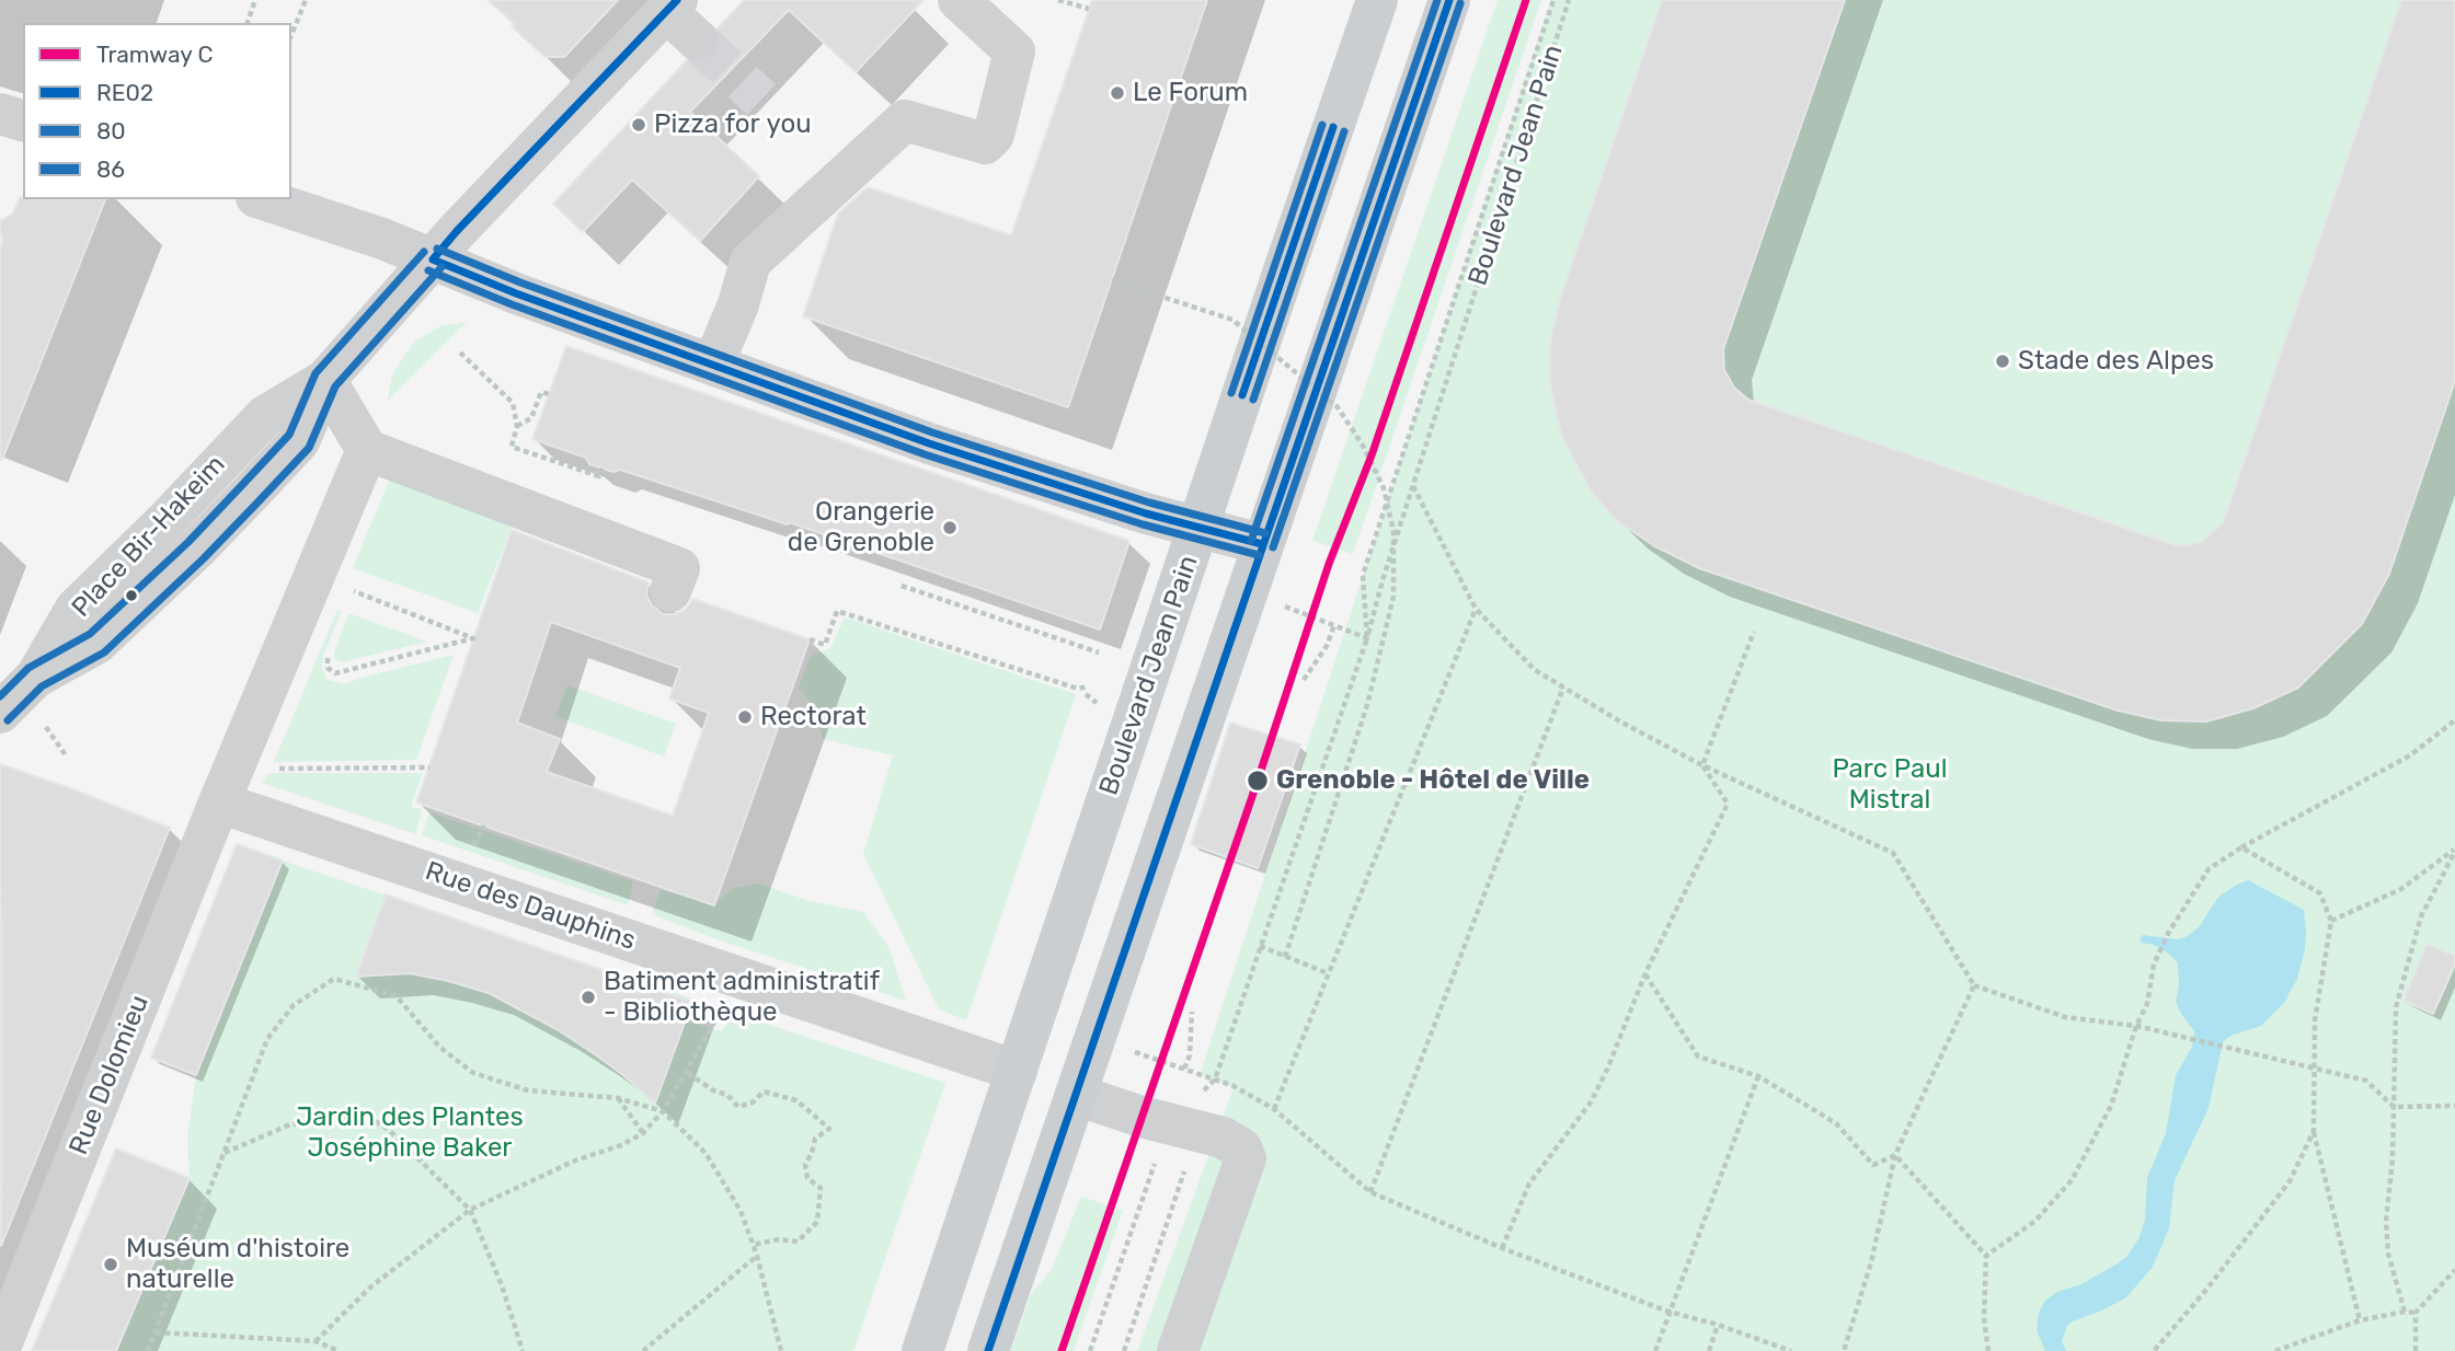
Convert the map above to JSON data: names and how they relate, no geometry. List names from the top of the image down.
{
  "streets": {
    "main road": ["Boulevard Jean Pain"],
    "street": ["Place Bir-Hakeim", "Rue des Dauphins", "Rue Dolomieu"]
  },
  "crossings": [
    ["Boulevard Jean Pain", "Rue des Dauphins"],
    ["Rue des Dauphins", "Rue Dolomieu"]
  ],
  "parks": ["Parc Paul Mistral", "Jardin des Plantes Joséphine Baker"],
  "places": [
    "Le Forum",
    "Pizza for you",
    "Stade des Alpes",
    "Orangerie de Grenoble",
    "Rectorat",
    "Grenoble - Hôtel de Ville",
    "Batiment administratif - Bibliothèque",
    "Muséum d'histoire naturelle"
  ],
  "lines": [
    "tram line C",
    "transit line RE02",
    "transit line 86",
    "transit line 80"
  ],
  "legend": [
    "Tramway C",
    "RE02",
    "80",
    "86"
  ]
}
